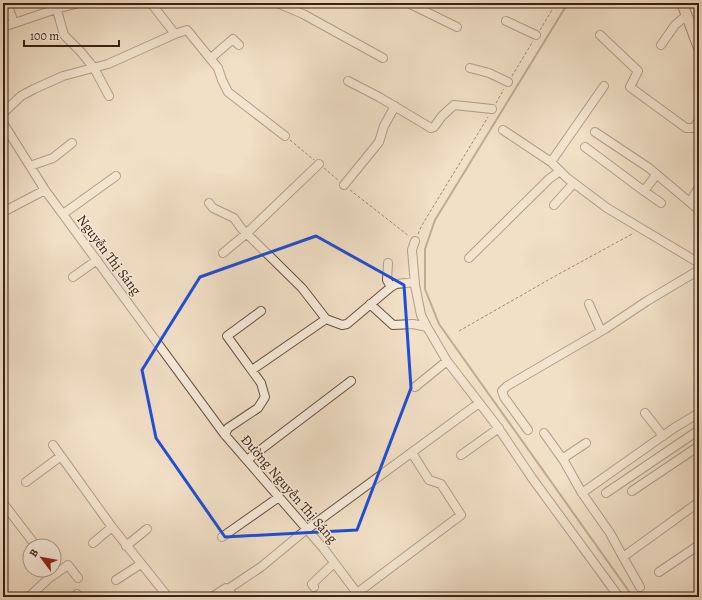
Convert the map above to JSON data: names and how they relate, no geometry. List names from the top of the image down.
{
  "streets": {
    "street": ["Nguyễn Thị Sáng", "Đường Nguyễn Thị Sáng"]
  },
  "crossings": [
    ["Nguyễn Thị Sáng", "Đường Nguyễn Thị Sáng"]
  ],
  "scale_bar": "100 m",
  "north": "top left"
}
